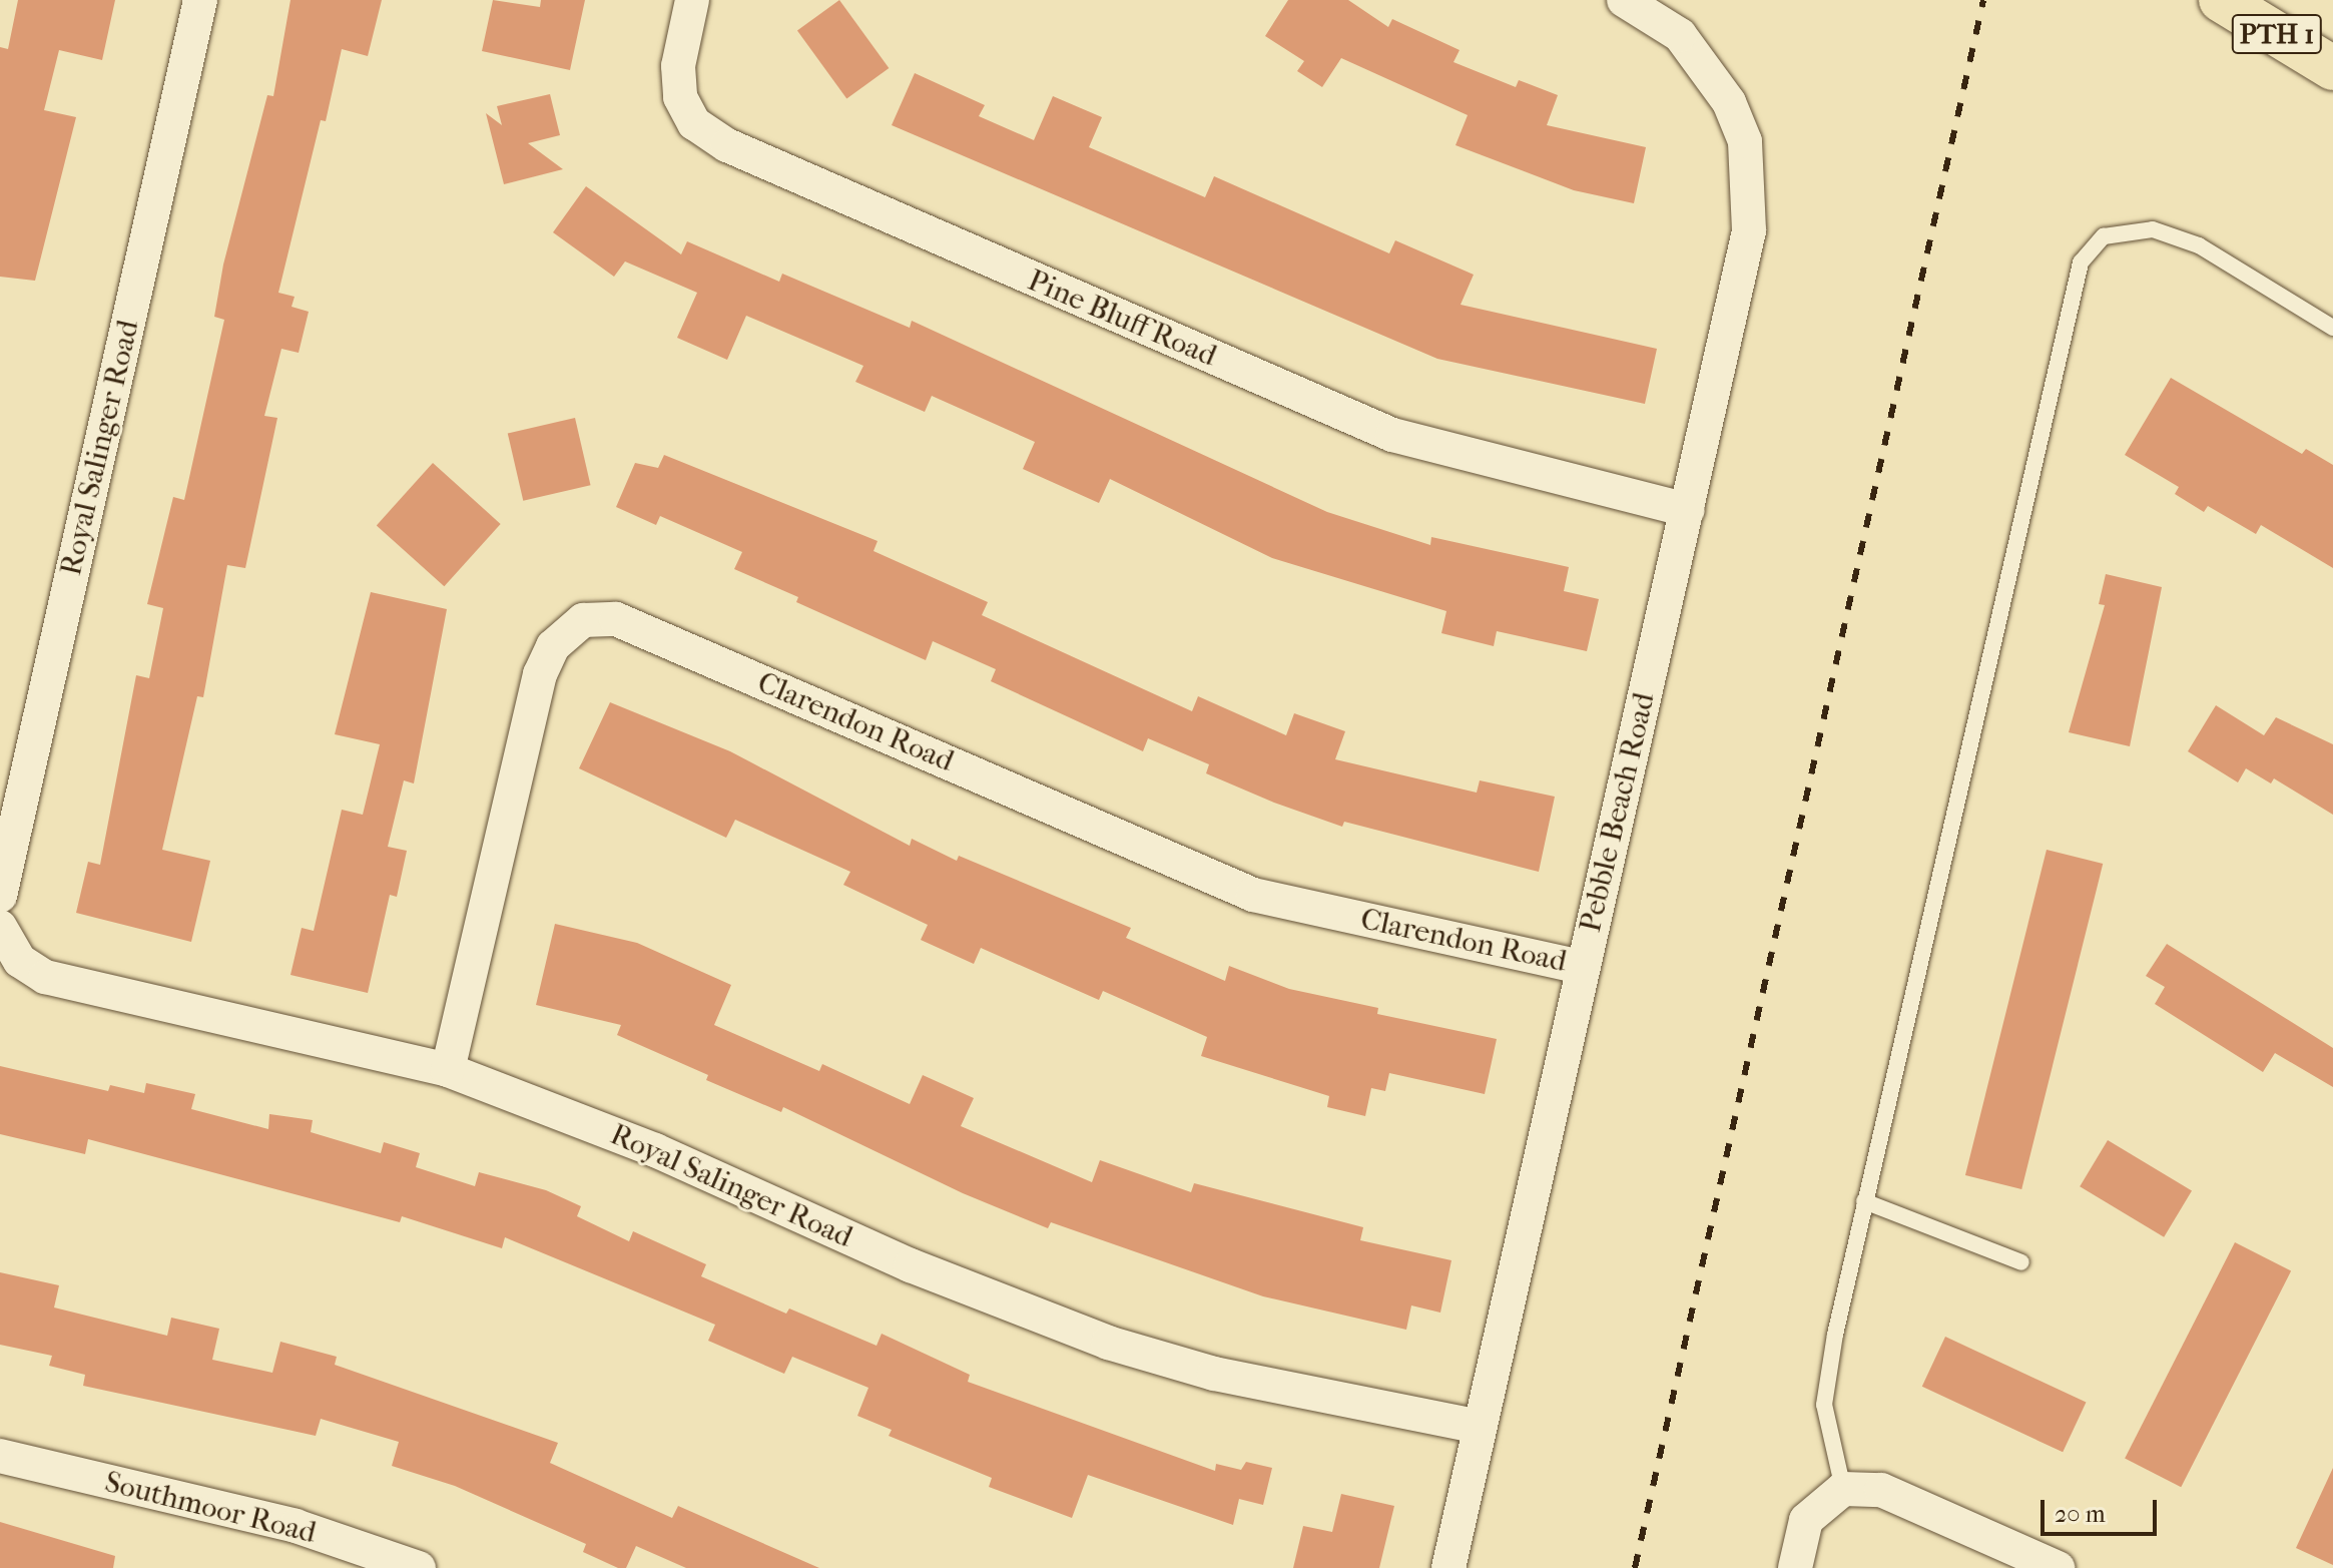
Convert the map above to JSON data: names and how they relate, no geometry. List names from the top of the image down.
{
  "streets": {
    "highway": ["PTH 1"],
    "street": [
      "Pine Bluff Road",
      "Royal Salinger Road",
      "Clarendon Road",
      "Pebble Beach Road",
      "Southmoor Road"
    ]
  },
  "crossings": [
    ["Pine Bluff Road", "Pebble Beach Road"],
    ["Royal Salinger Road", "Clarendon Road"],
    ["Royal Salinger Road", "Pebble Beach Road"],
    ["Clarendon Road", "Pebble Beach Road"]
  ],
  "scale_bar": "20 m"
}
